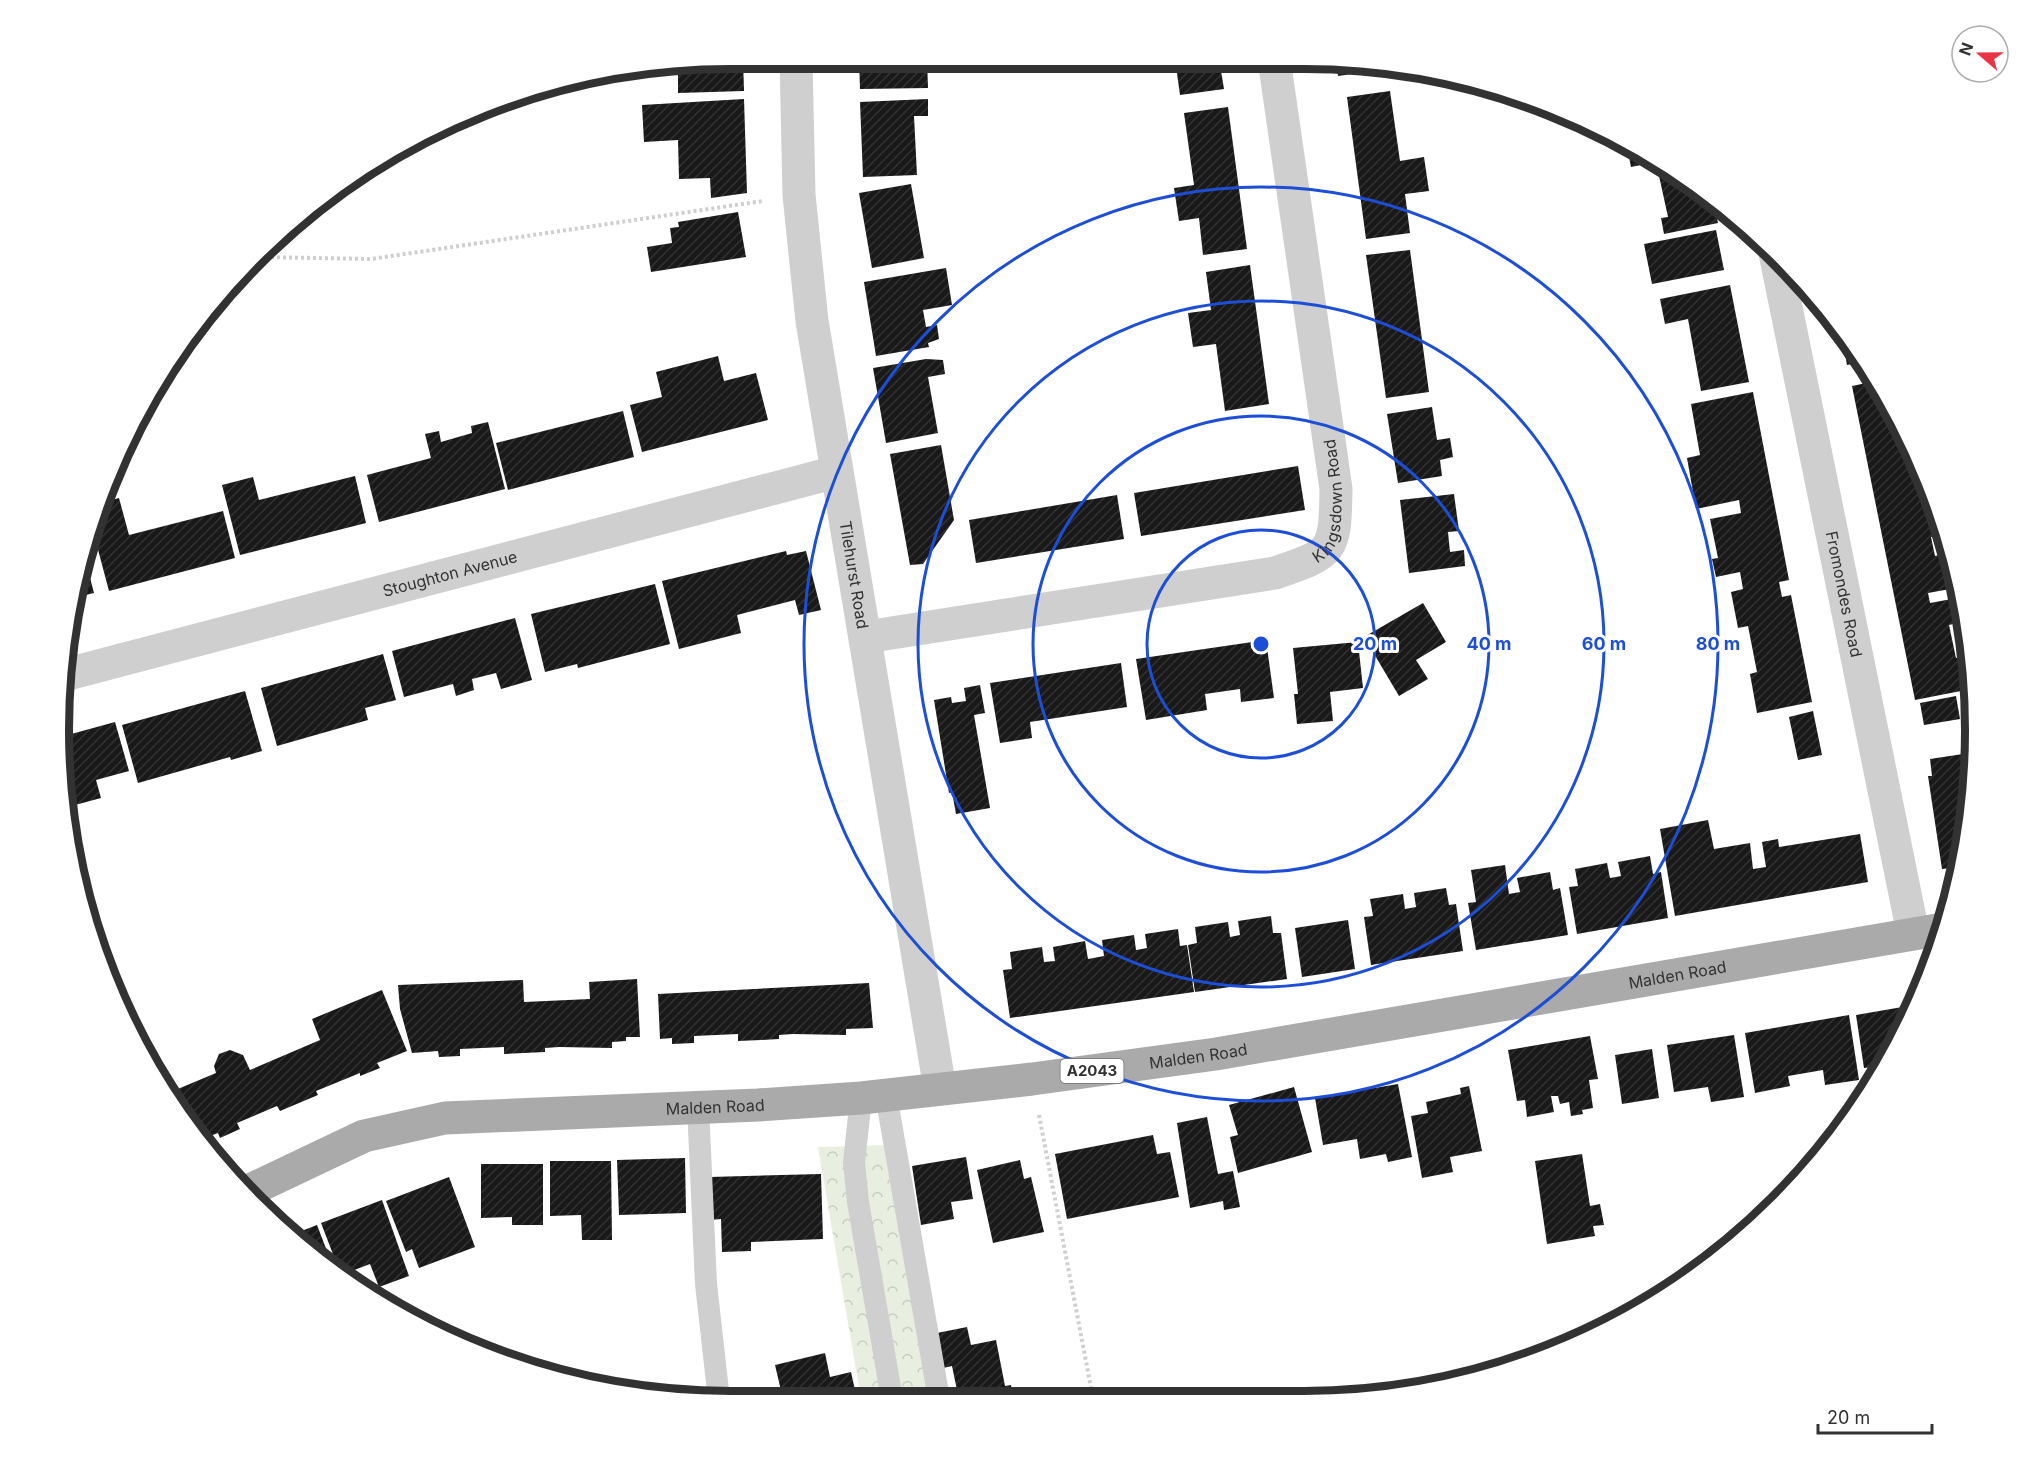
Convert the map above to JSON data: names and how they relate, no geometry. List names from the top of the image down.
{
  "streets": {
    "main road": ["Malden Road", "A2043"],
    "street": [
      "Kingsdown Road",
      "Stoughton Avenue",
      "Tilehurst Road",
      "Fromondes Road"
    ]
  },
  "crossings": [
    ["Kingsdown Road", "Tilehurst Road"],
    ["Stoughton Avenue", "Tilehurst Road"],
    ["Tilehurst Road", "Malden Road"],
    ["Fromondes Road", "Malden Road"]
  ],
  "scale_bar": "20 m",
  "north": "left",
  "rings": [
    "20 m",
    "40 m",
    "60 m",
    "80 m"
  ]
}
